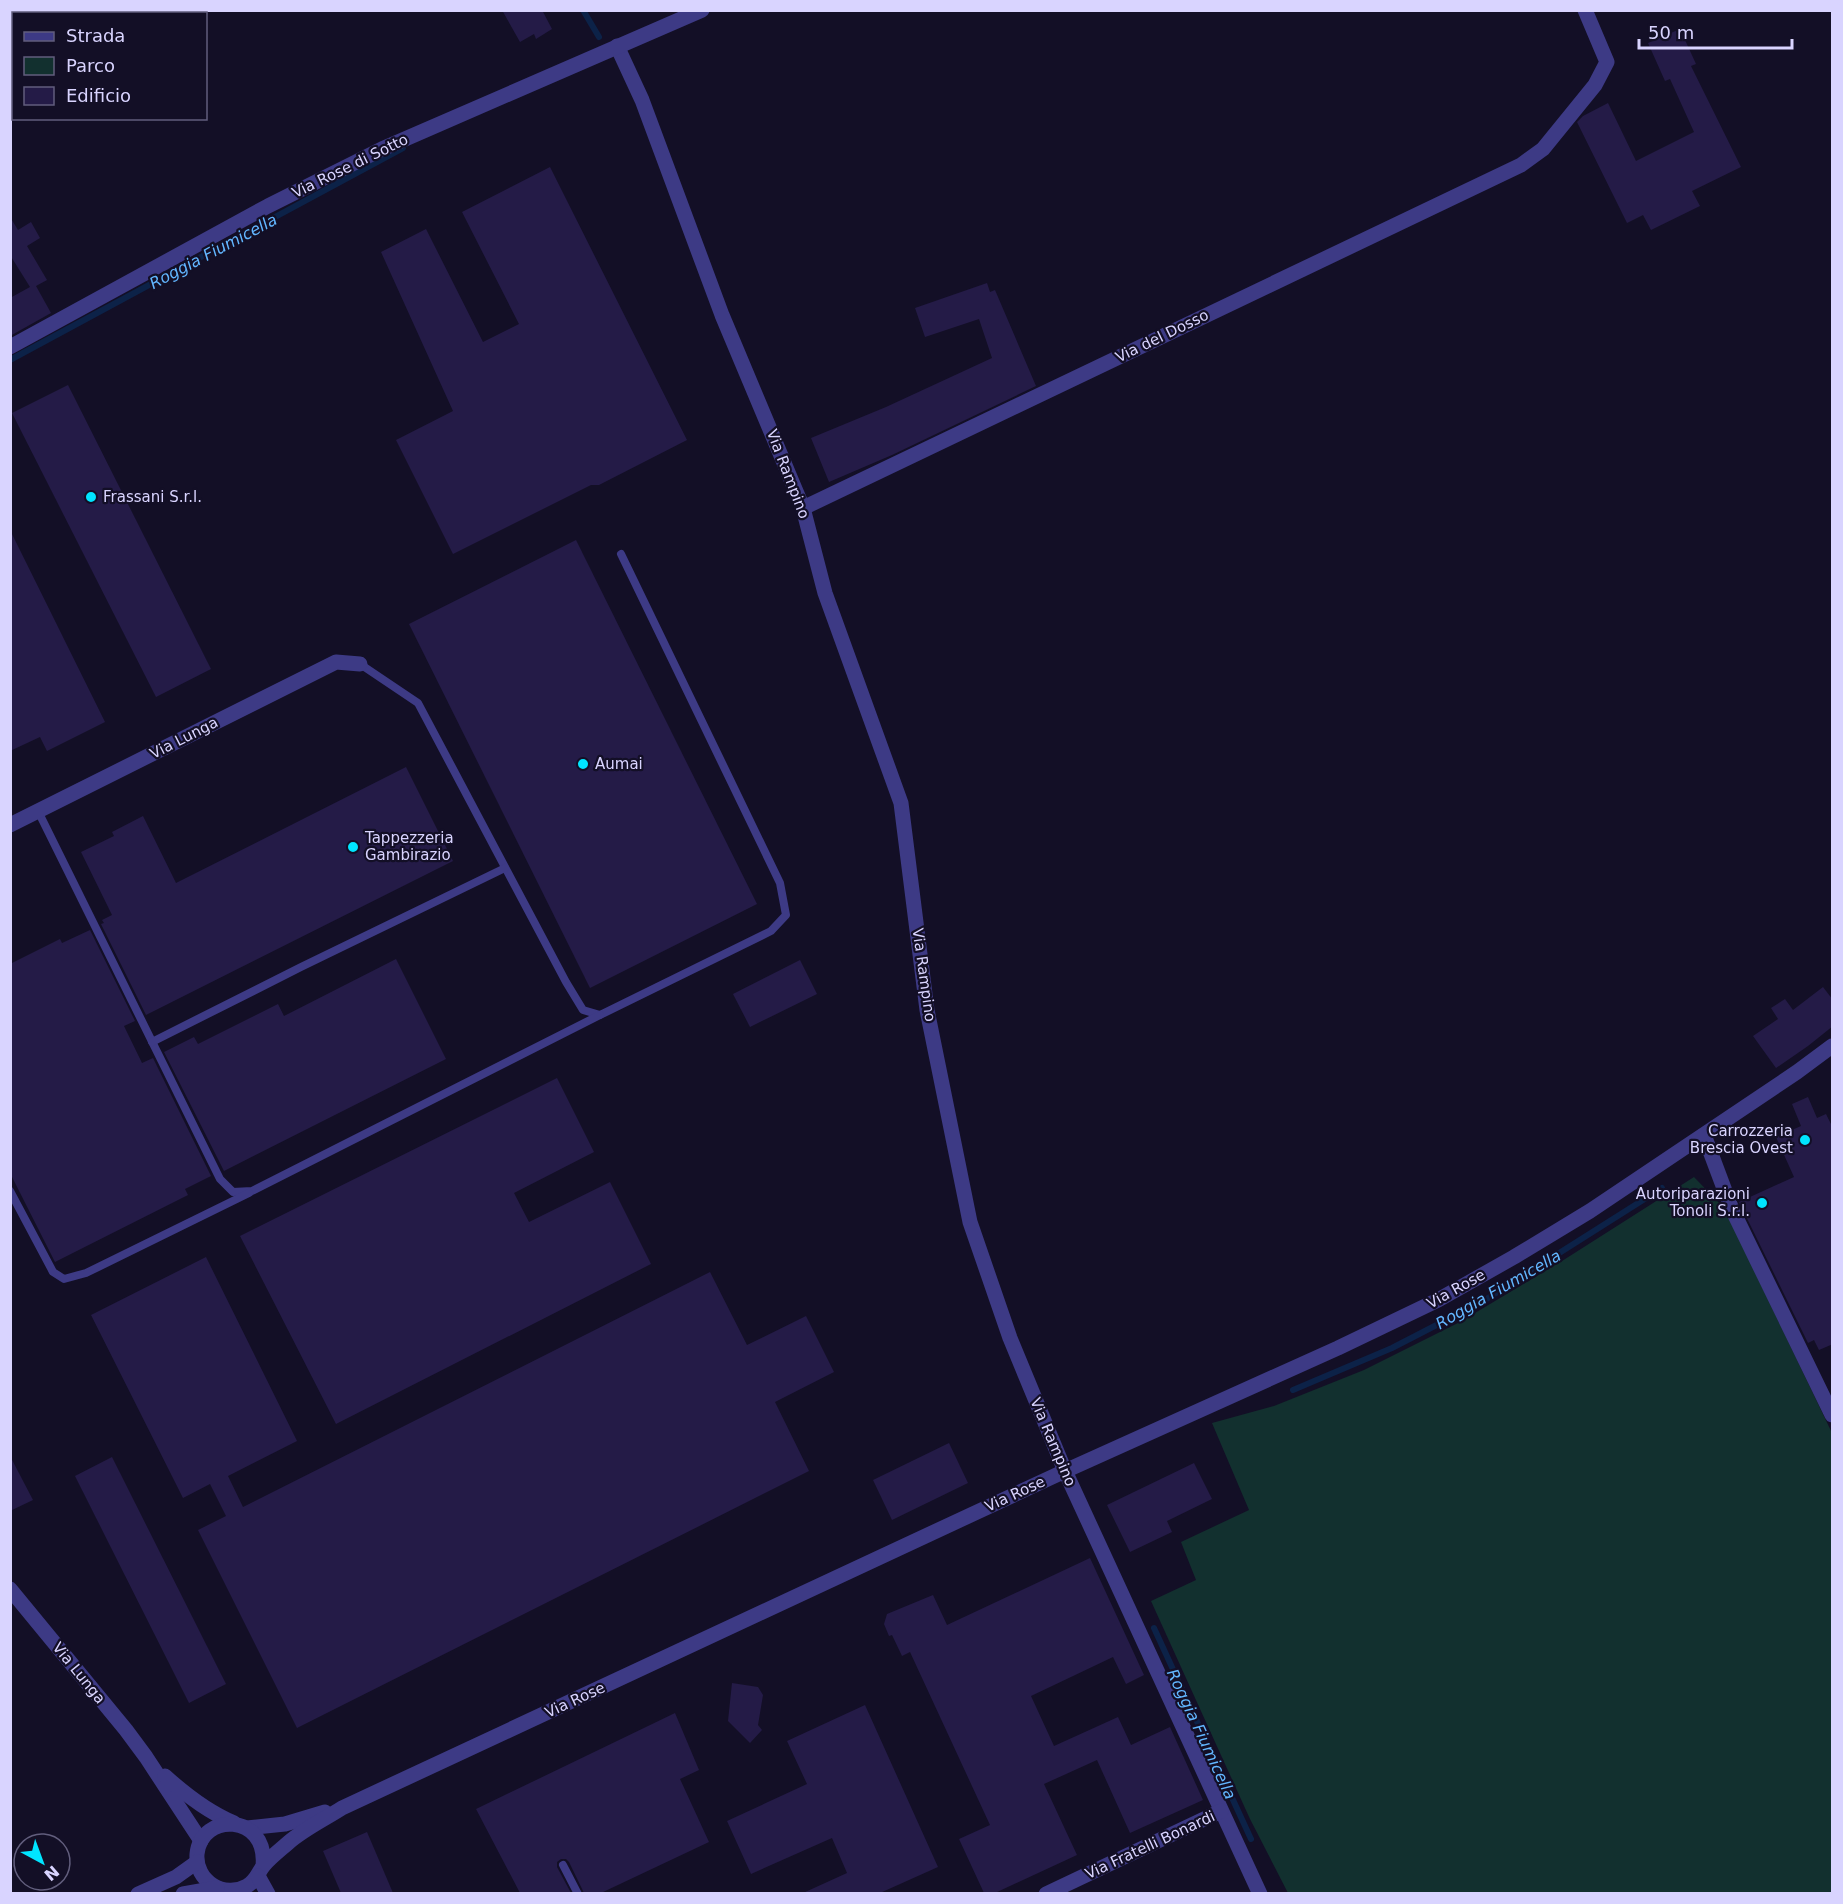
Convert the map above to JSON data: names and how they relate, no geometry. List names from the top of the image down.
{
  "streets": {
    "street": [
      "Via Rose di Sotto",
      "Via del Dosso",
      "Via Rampino",
      "Via Lunga",
      "Via Rose",
      "Via Fratelli Bonardi"
    ]
  },
  "crossings": [
    ["Via Rose di Sotto", "Via Rampino"],
    ["Via del Dosso", "Via Rampino"],
    ["Via Rampino", "Via Rose"],
    ["Via Rampino", "Via Fratelli Bonardi"],
    ["Via Lunga", "Via Rose"]
  ],
  "water": ["Roggia Fiumicella"],
  "places": [
    "Frassani S.r.l.",
    "Aumai",
    "Tappezzeria Gambirazio",
    "Carrozzeria Brescia Ovest",
    "Autoriparazioni Tonoli S.r.l."
  ],
  "legend": ["Strada", "Parco", "Edificio"],
  "scale_bar": "50 m",
  "north": "bottom right"
}
